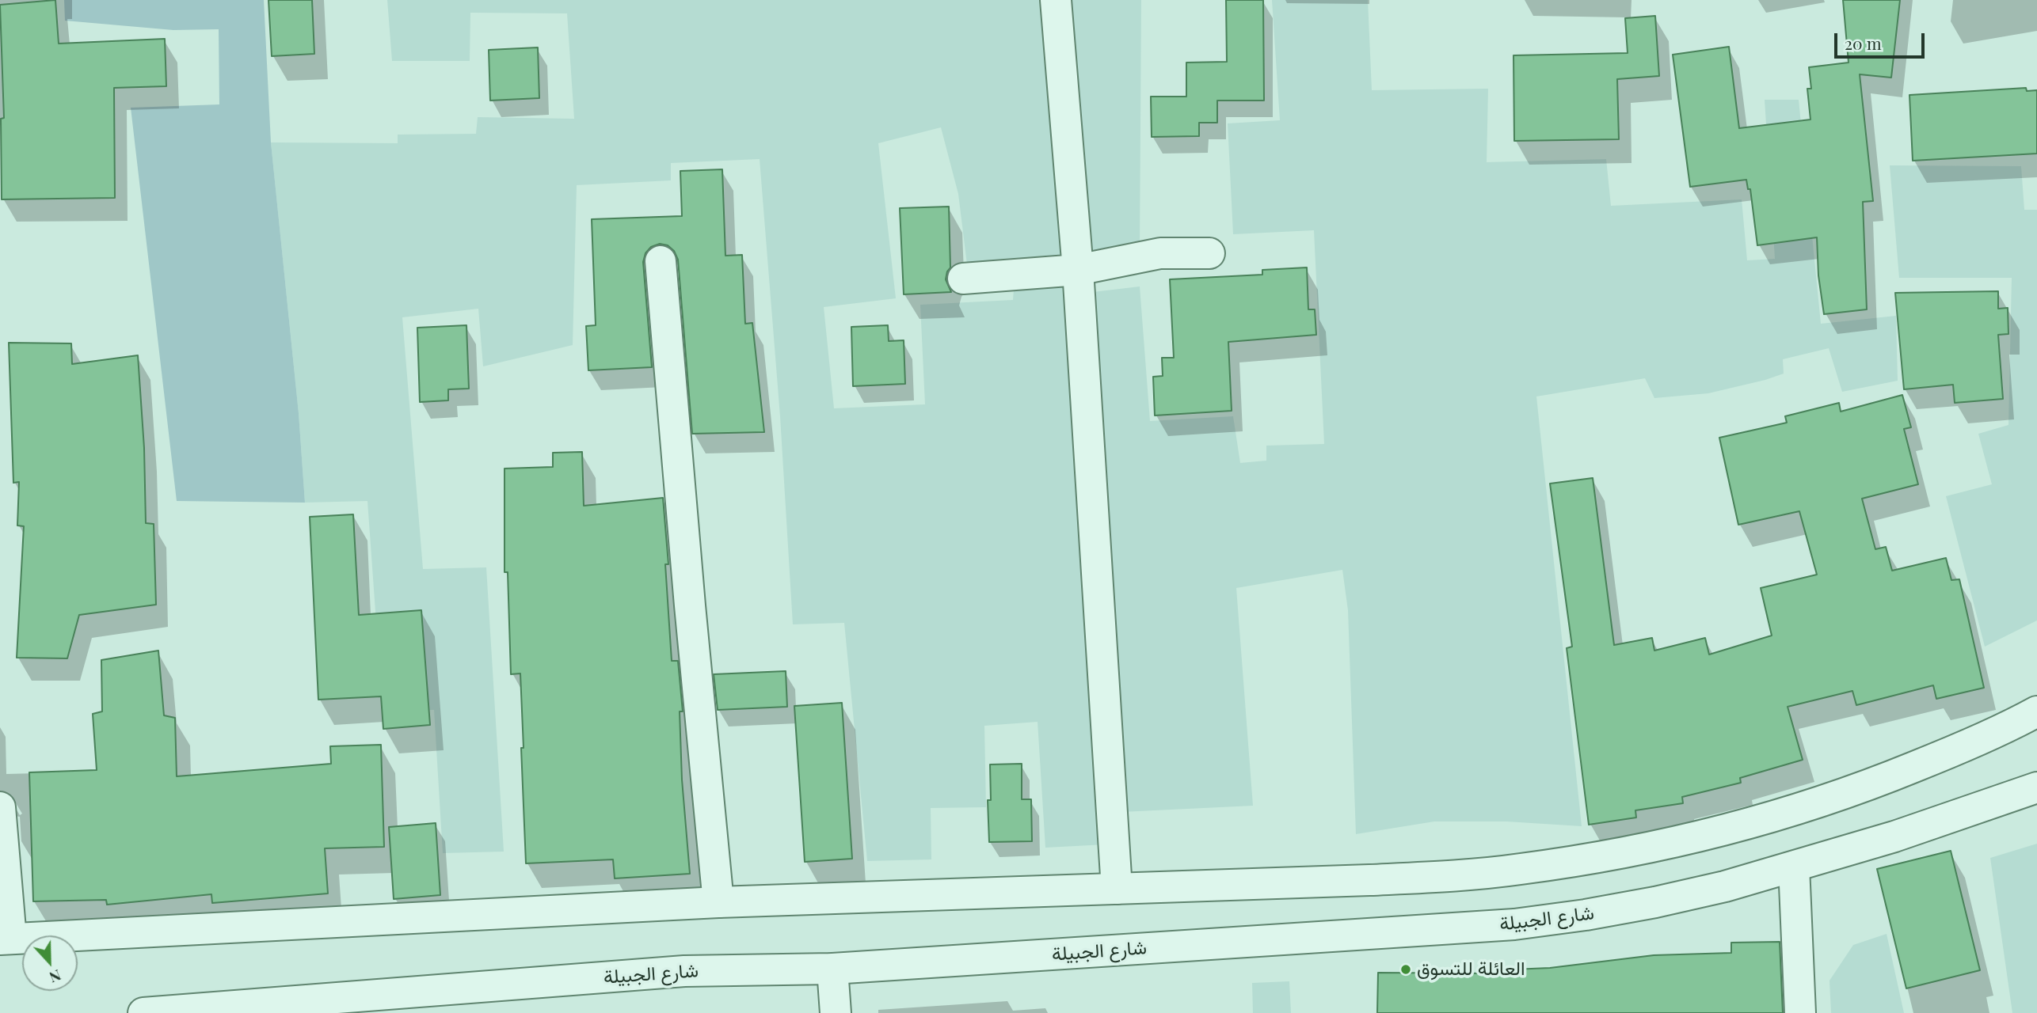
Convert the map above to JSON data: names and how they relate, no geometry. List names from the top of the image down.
{
  "streets": {
    "street": ["شارع الجبيلة"]
  },
  "places": ["العائلة للتسوق"],
  "scale_bar": "20 m",
  "north": "bottom"
}
